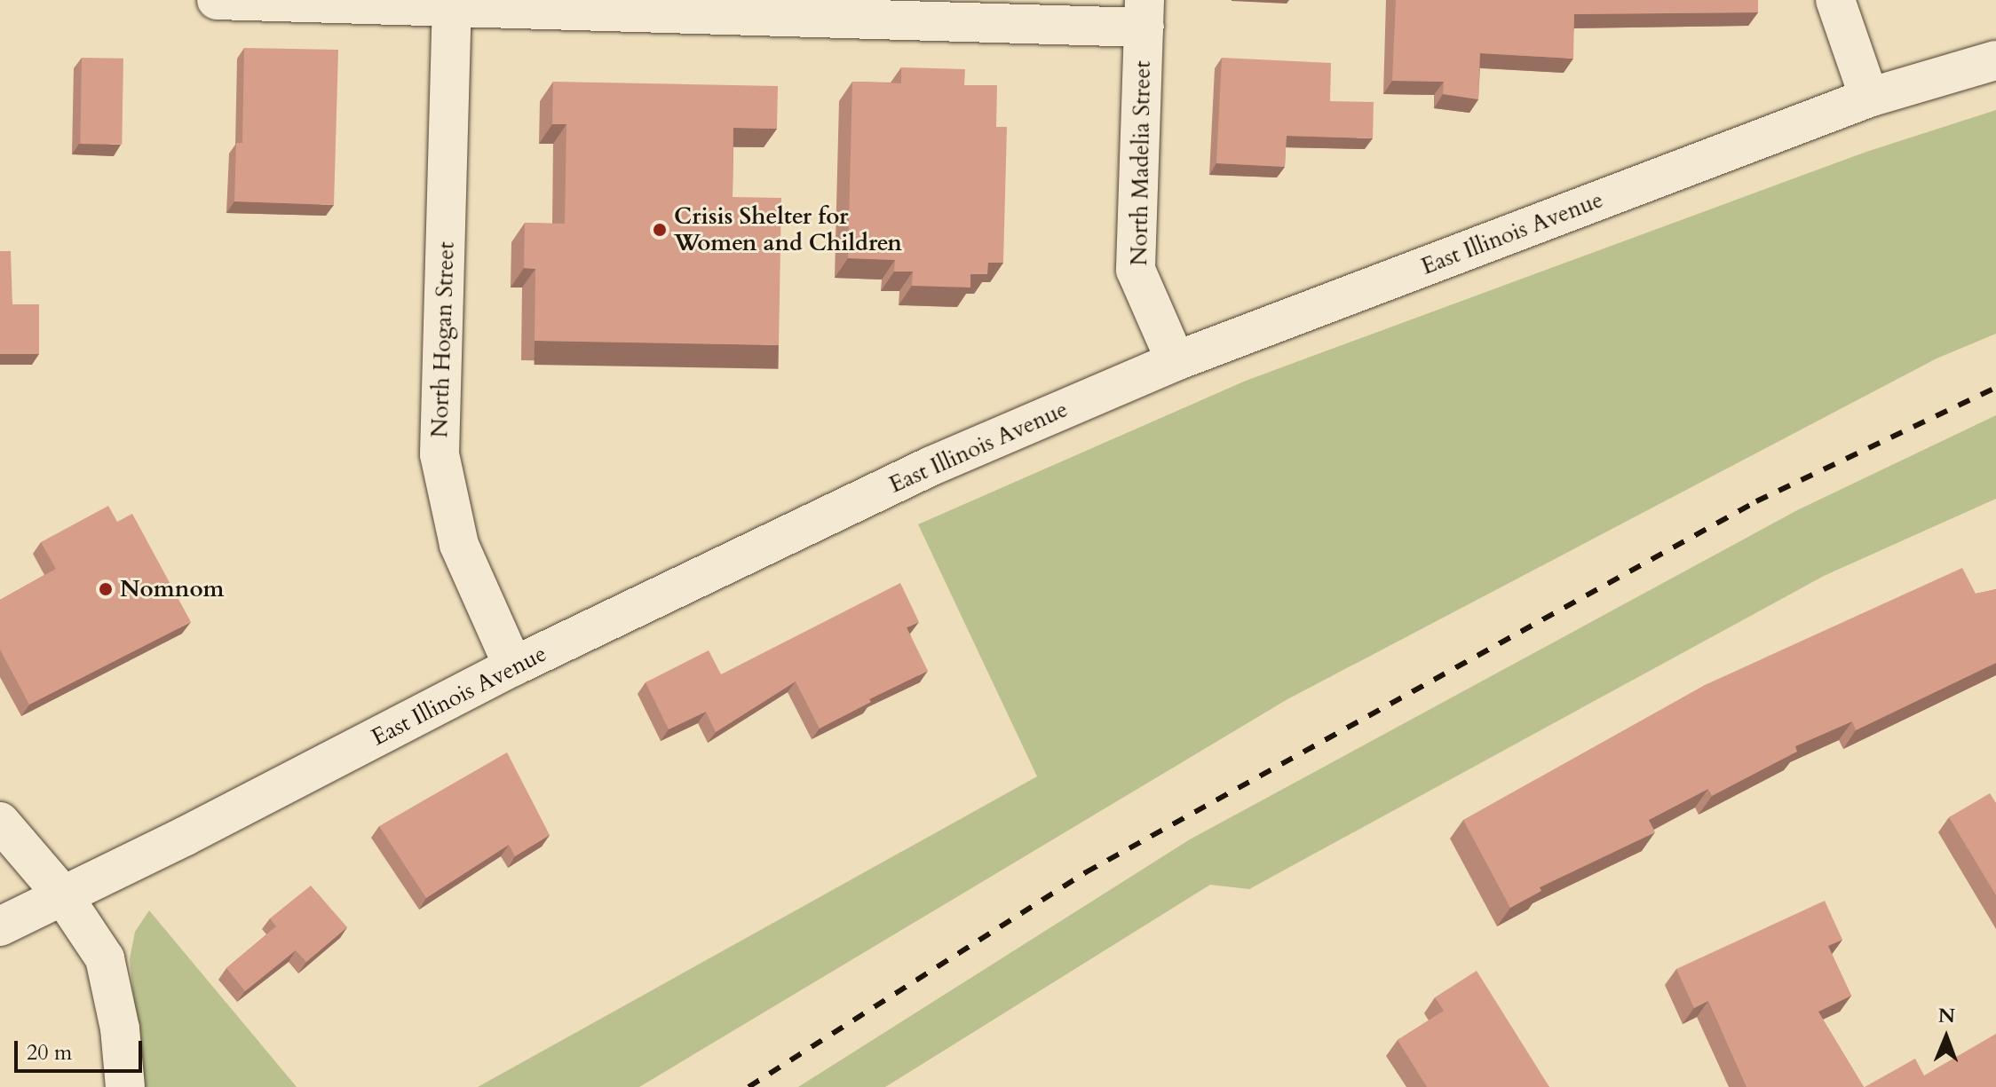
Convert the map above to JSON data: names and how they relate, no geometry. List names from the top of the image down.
{
  "streets": {
    "main road": ["North Madelia Street", "East Illinois Avenue", "North Hogan Street"]
  },
  "crossings": [
    ["North Madelia Street", "East Illinois Avenue"],
    ["East Illinois Avenue", "North Hogan Street"]
  ],
  "places": ["Crisis Shelter for Women and Children", "Nomnom"],
  "scale_bar": "20 m",
  "north": "top"
}
